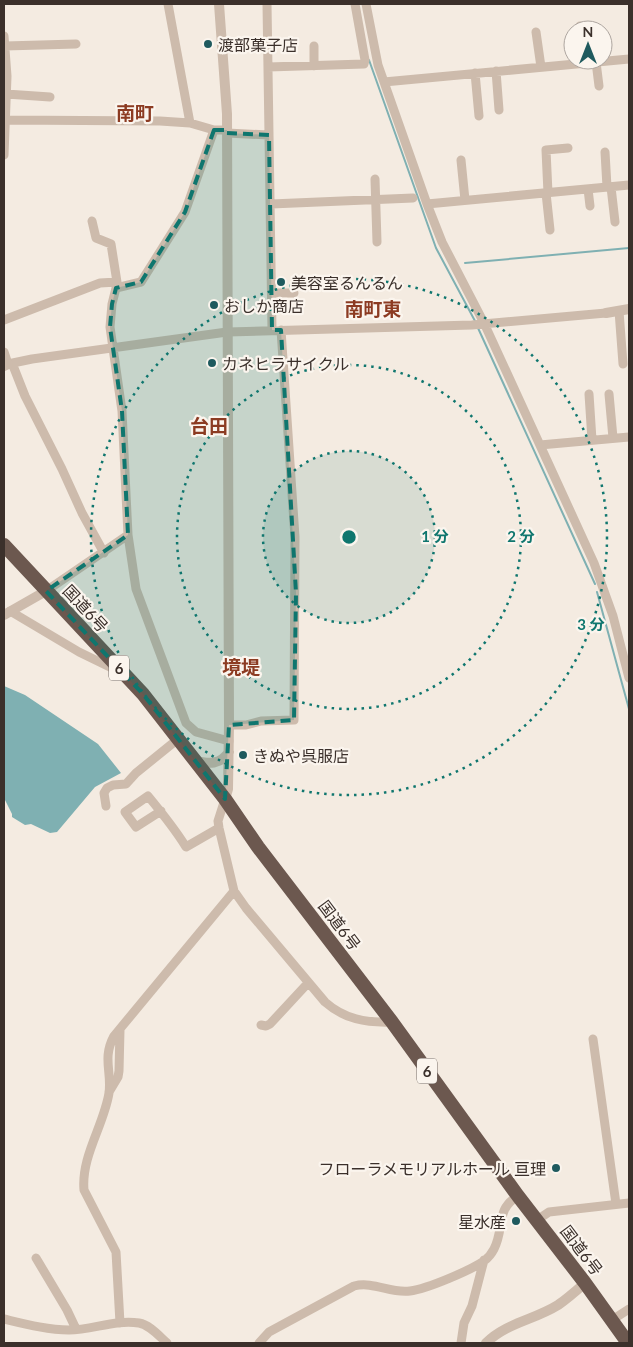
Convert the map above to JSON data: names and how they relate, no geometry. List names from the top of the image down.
{
  "streets": {
    "highway": ["国道6号", "6"]
  },
  "districts": [
    "南町",
    "南町東",
    "台田",
    "境堤"
  ],
  "places": [
    "渡部菓子店",
    "美容室るんるん",
    "おしか商店",
    "カネヒラサイクル",
    "きぬや呉服店",
    "フローラメモリアルホール 亘理",
    "星水産"
  ],
  "north": "top",
  "rings": ["1 分", "2 分", "3 分"]
}
